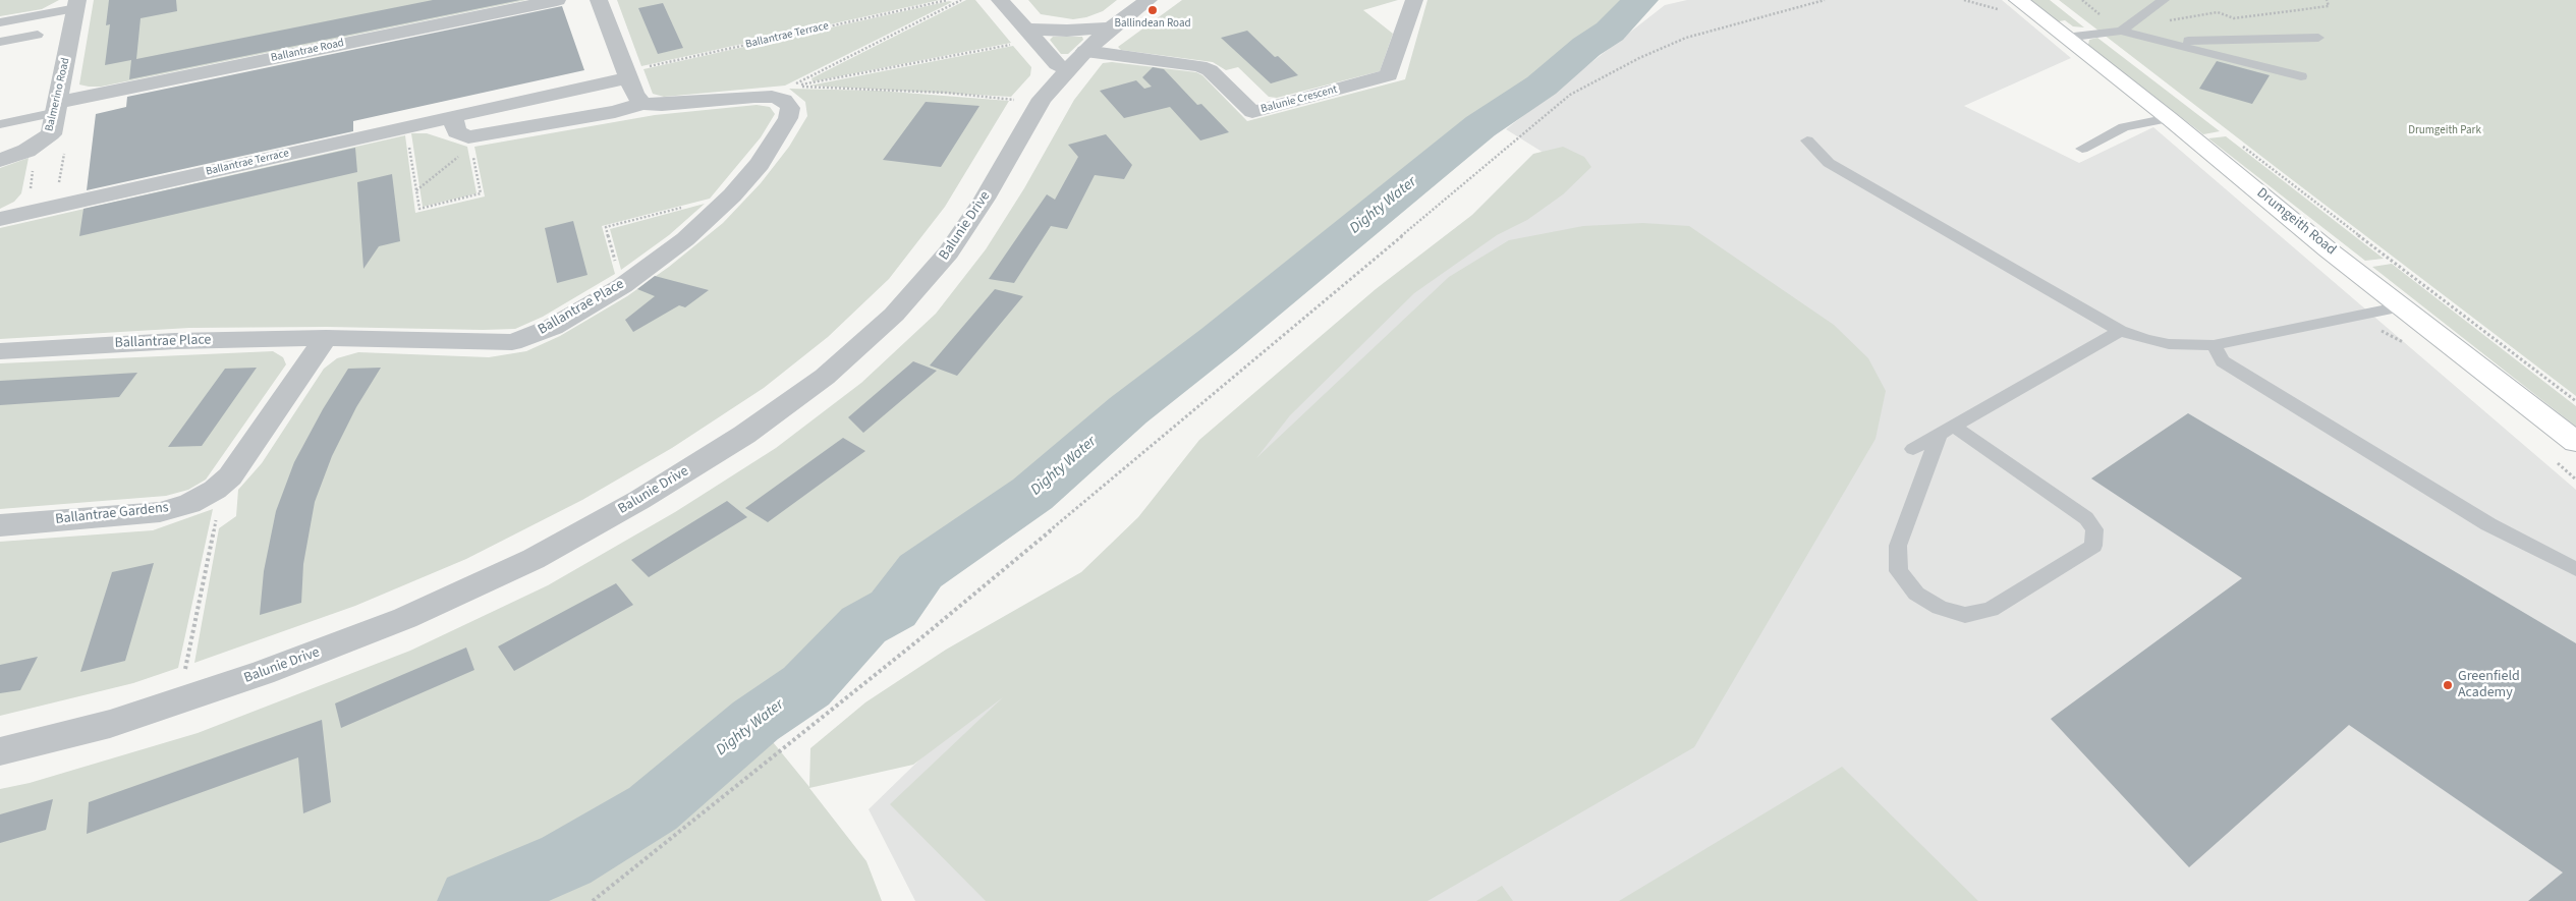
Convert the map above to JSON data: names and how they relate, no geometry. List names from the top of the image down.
{
  "streets": {
    "main road": ["Drumgeith Road"],
    "street": [
      "Ballantrae Terrace",
      "Ballantrae Road",
      "Balmerino Road",
      "Balunie Crescent",
      "Balunie Drive",
      "Ballantrae Place",
      "Ballantrae Gardens"
    ]
  },
  "crossings": [
    ["Ballantrae Road", "Balmerino Road"],
    ["Balunie Crescent", "Balunie Drive"],
    ["Ballantrae Place", "Ballantrae Gardens"]
  ],
  "water": ["Dighty Water"],
  "parks": ["Drumgeith Park"],
  "places": ["Ballindean Road", "Greenfield Academy"]
}
